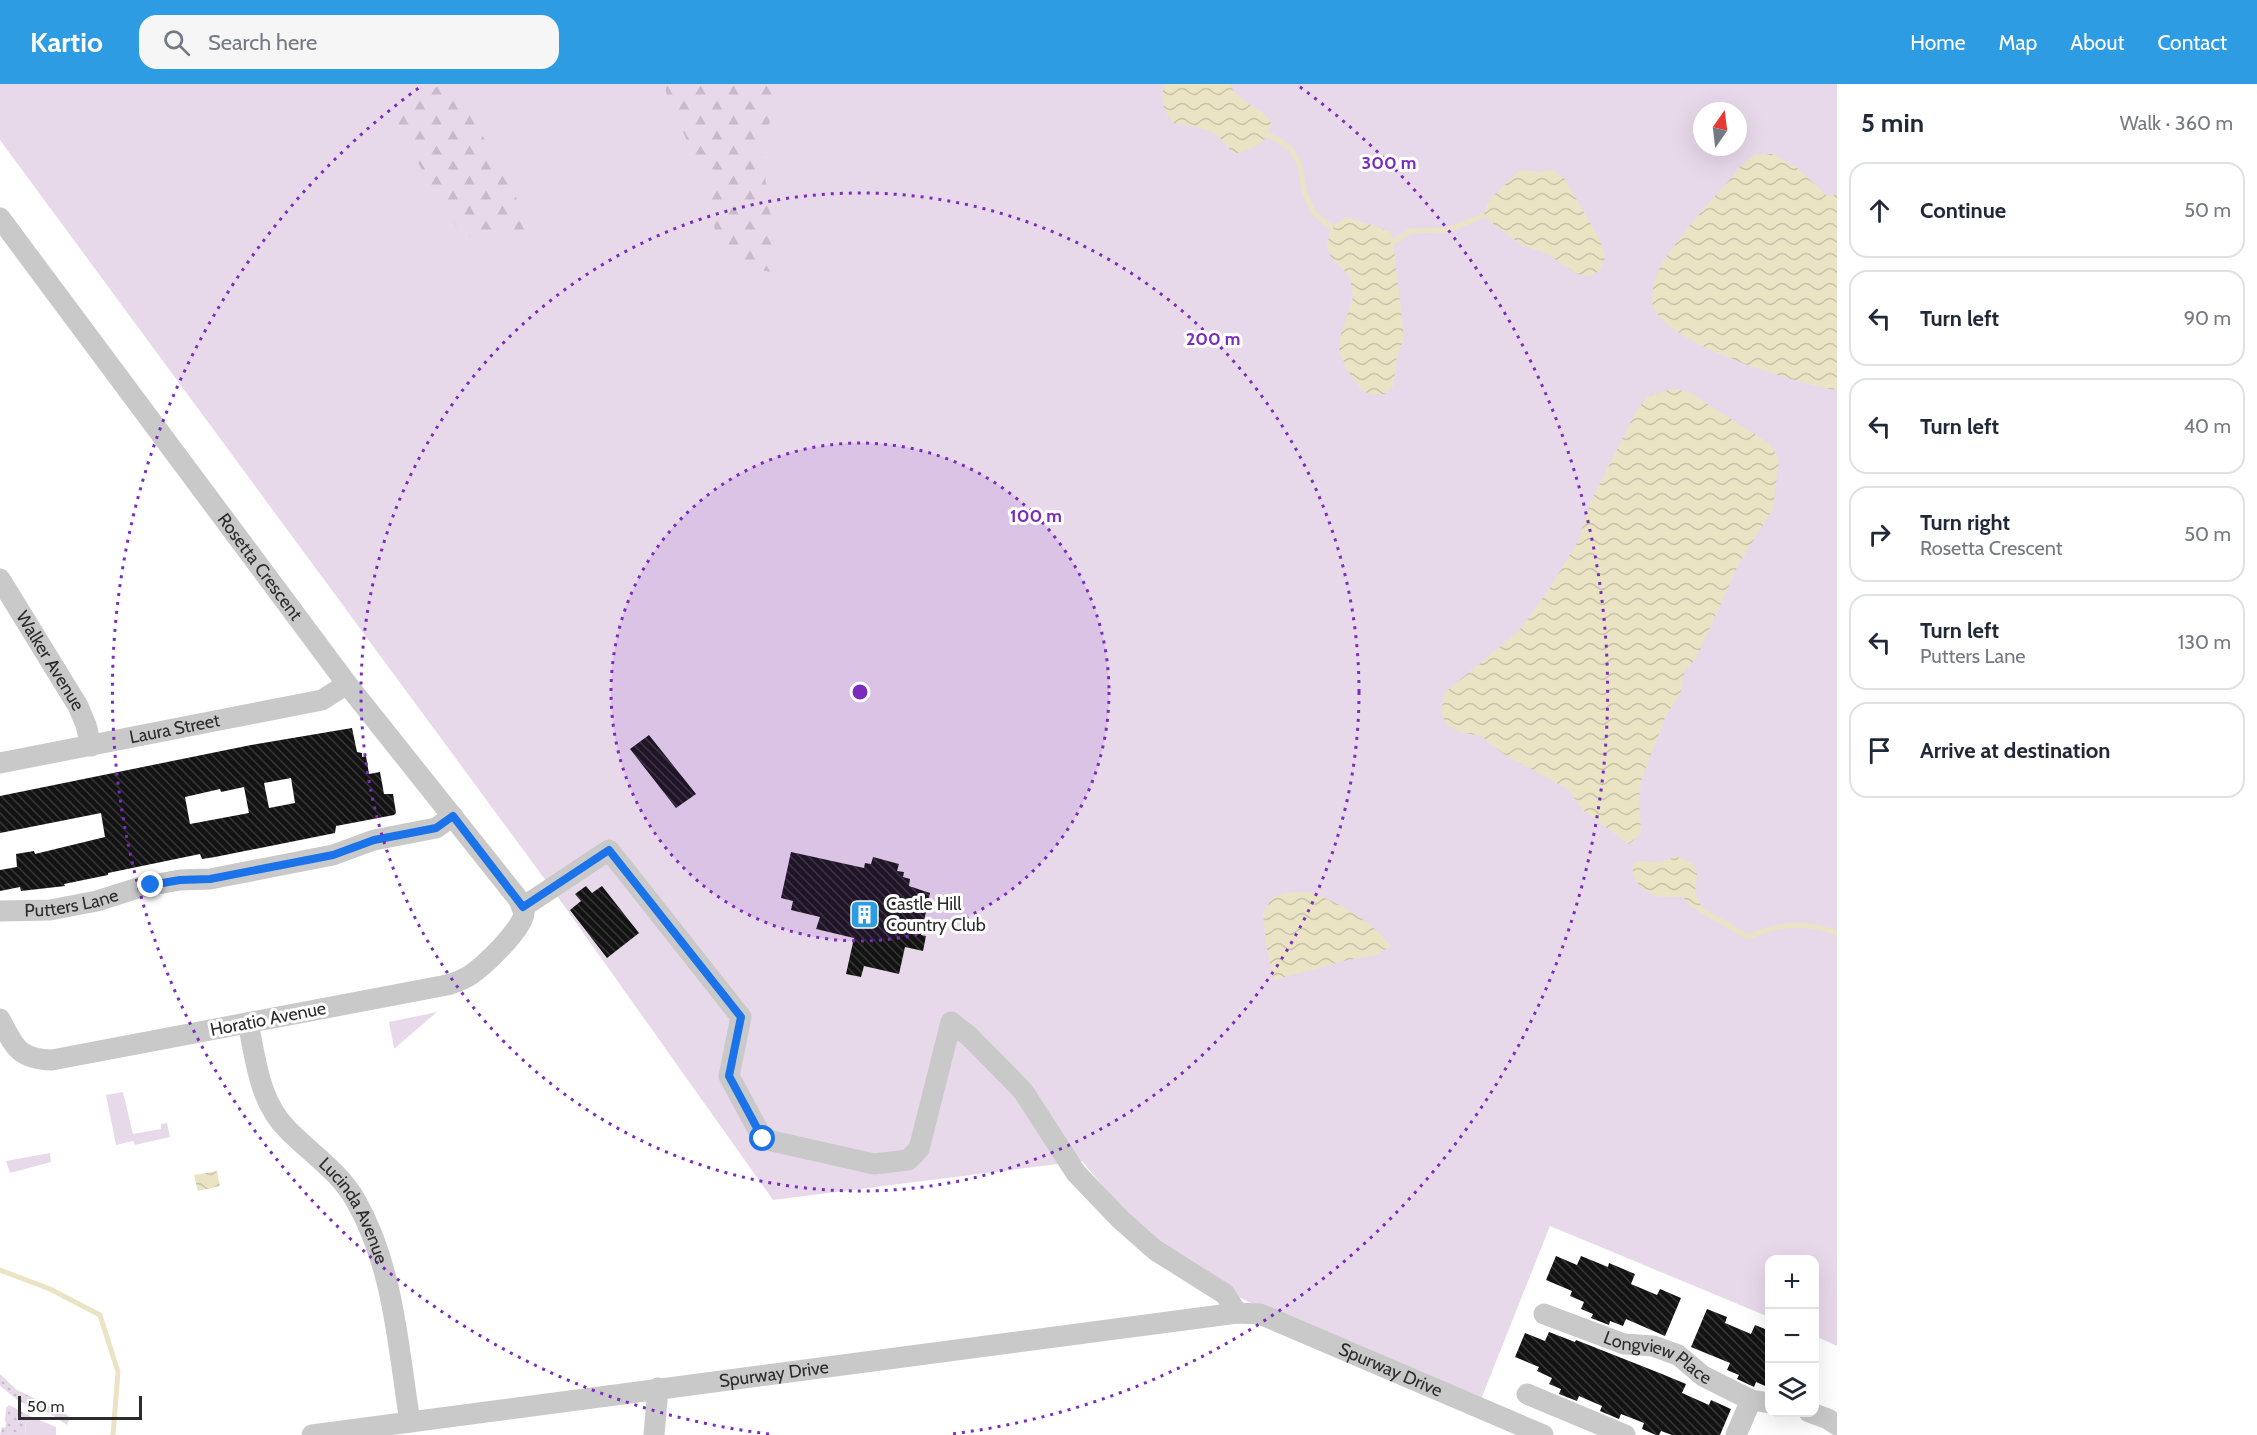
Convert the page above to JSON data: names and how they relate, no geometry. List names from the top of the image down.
{
  "streets": {
    "street": [
      "Rosetta Crescent",
      "Walker Avenue",
      "Laura Street",
      "Putters Lane",
      "Horatio Avenue",
      "Lucinda Avenue",
      "Longview Place",
      "Spurway Drive"
    ]
  },
  "crossings": [
    ["Rosetta Crescent", "Laura Street"],
    ["Rosetta Crescent", "Putters Lane"],
    ["Rosetta Crescent", "Horatio Avenue"],
    ["Walker Avenue", "Laura Street"],
    ["Horatio Avenue", "Lucinda Avenue"],
    ["Lucinda Avenue", "Spurway Drive"]
  ],
  "places": {
    "building": ["Castle Hill Country Club"]
  },
  "scale_bar": "50 m",
  "north": "top",
  "page": {
    "header": "Kartio",
    "search": "Search here",
    "nav": [
      "Home",
      "Map",
      "About",
      "Contact"
    ],
    "heading": ["5 min", "Walk · 360 m"],
    "list": [
      ["Continue", "50 m"],
      ["Turn left", "90 m"],
      ["Turn left", "40 m"],
      ["Turn right", "Rosetta Crescent", "50 m"],
      ["Turn left", "Putters Lane", "130 m"],
      "Arrive at destination"
    ],
    "map_buttons": ["+", "−"],
    "scale": "50 m"
  },
  "rings": ["300 m", "200 m", "100 m"]
}
